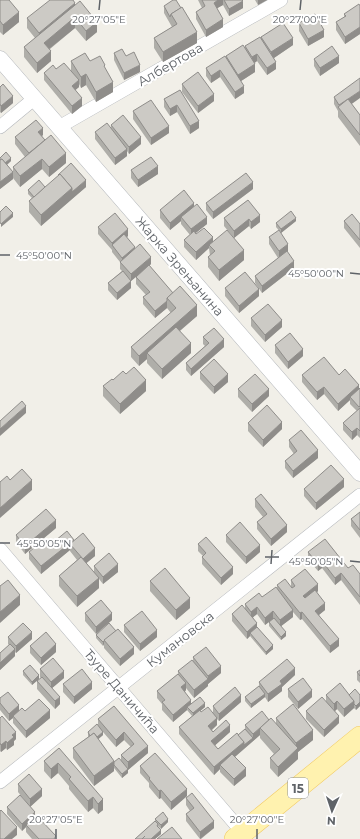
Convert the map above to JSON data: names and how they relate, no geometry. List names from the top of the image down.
{
  "streets": {
    "main road": ["15"],
    "street": [
      "Албертова",
      "Жарка Зрењанина",
      "Кумановска",
      "Ђуре Даничића"
    ]
  },
  "crossings": [
    ["Албертова", "Жарка Зрењанина"],
    ["Кумановска", "Ђуре Даничића"],
    ["Ђуре Даничића", "15"]
  ],
  "north": "bottom",
  "coordinates": [
    "20°27'05\"E",
    "20°27'00\"E",
    "45°50'00\"N",
    "45°50'05\"N"
  ]
}
